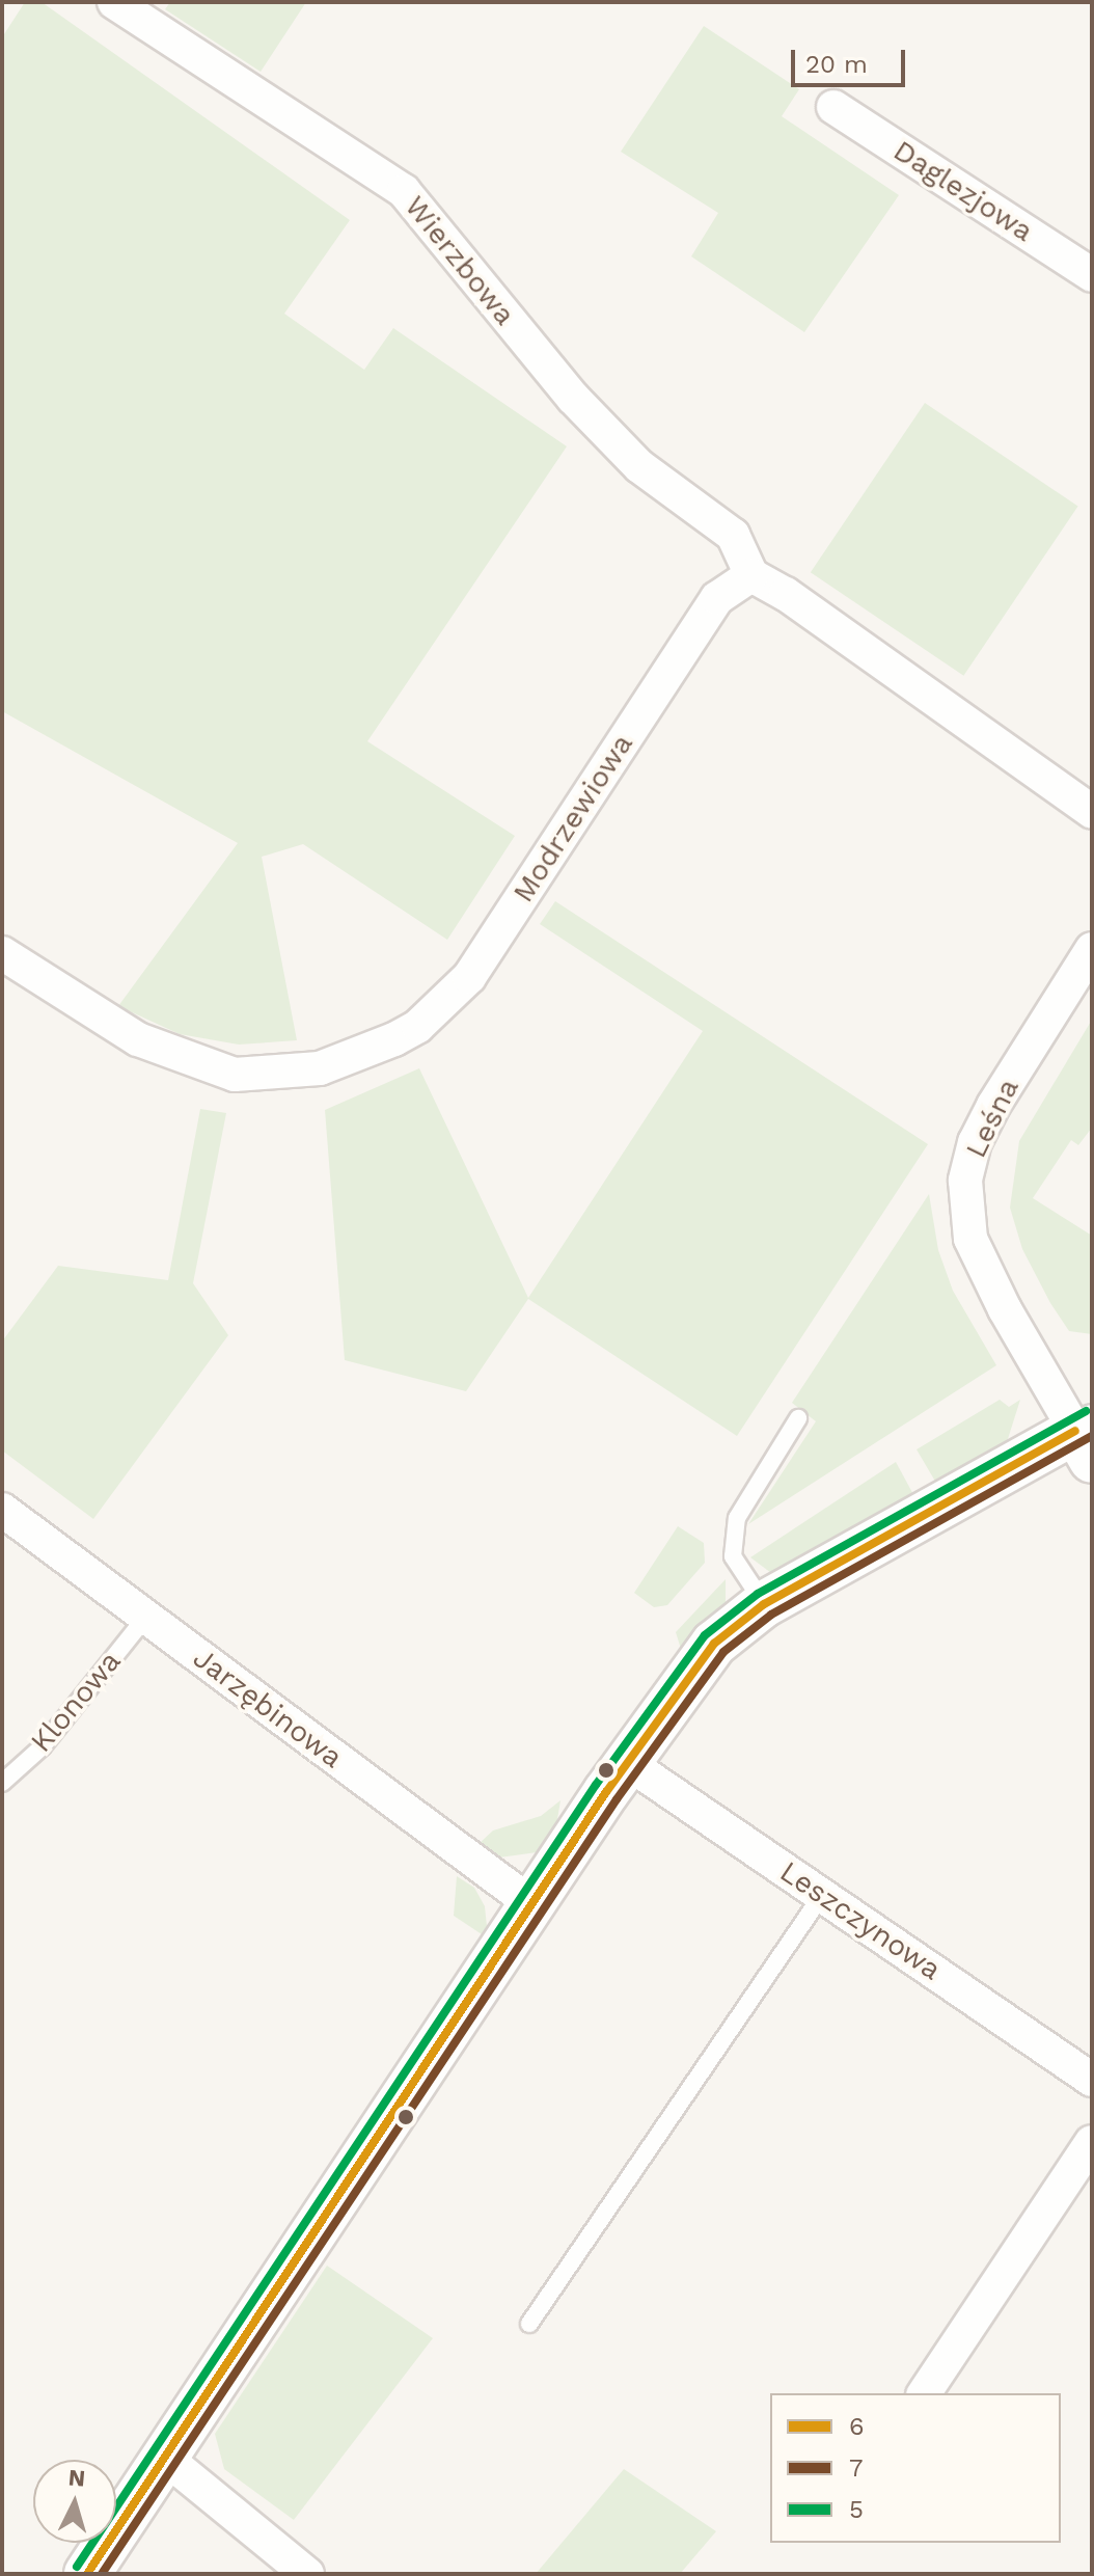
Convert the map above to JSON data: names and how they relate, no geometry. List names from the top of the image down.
{
  "streets": {
    "street": [
      "Daglezjowa",
      "Wierzbowa",
      "Modrzewiowa",
      "Leśna",
      "Jarzębinowa",
      "Leszczynowa"
    ],
    "lane": ["Klonowa"]
  },
  "crossings": [
    ["Wierzbowa", "Modrzewiowa"],
    ["Leśna", "Jarzębinowa"],
    ["Leśna", "Leszczynowa"],
    ["Klonowa", "Jarzębinowa"]
  ],
  "lines": ["transit line 5", "transit line 6", "transit line 7"],
  "legend": ["6", "7", "5"],
  "scale_bar": "20 m",
  "north": "top"
}
